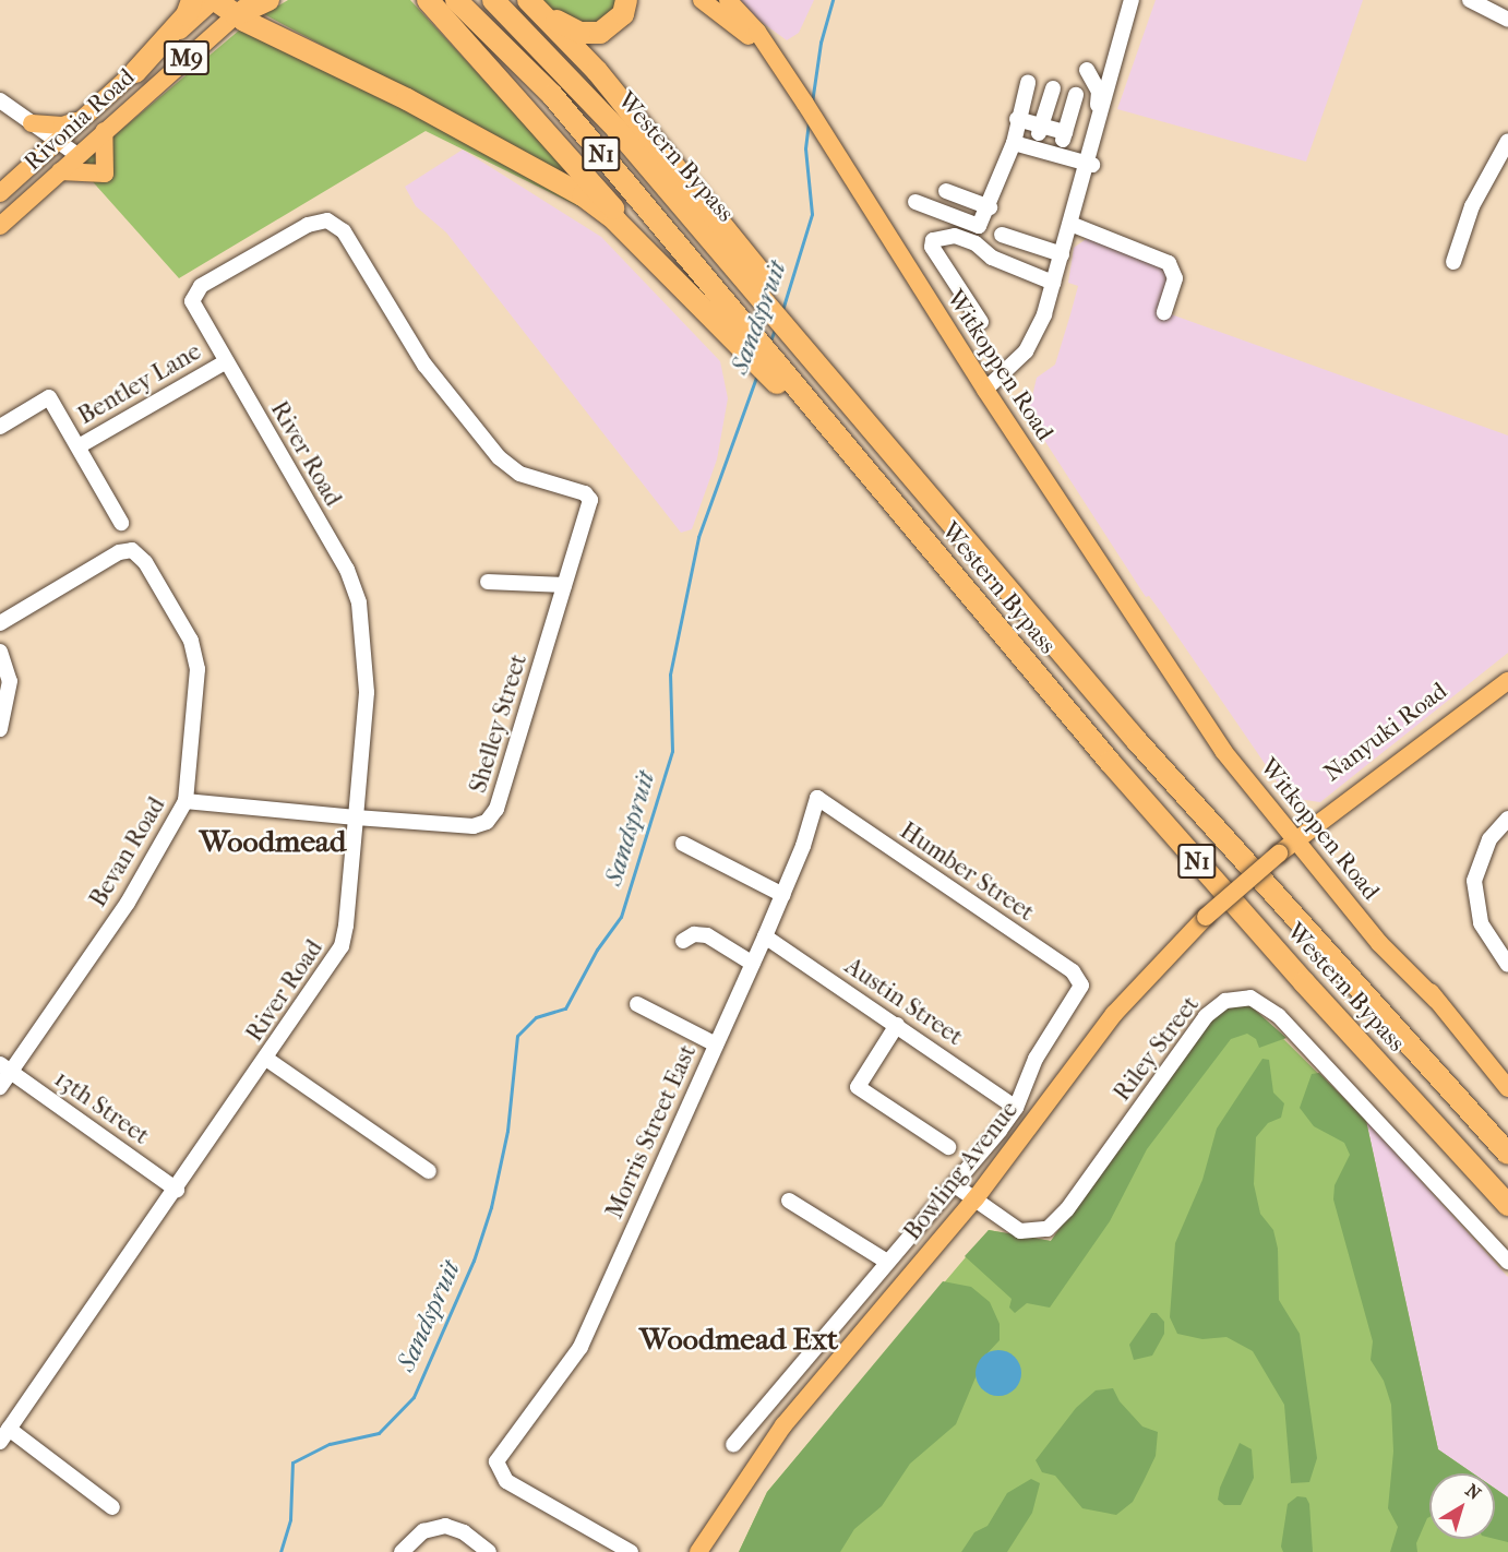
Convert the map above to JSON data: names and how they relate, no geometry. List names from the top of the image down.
{
  "streets": {
    "highway": ["N1", "Western Bypass"],
    "main road": [
      "M9",
      "Rivonia Road",
      "Witkoppen Road",
      "Nanyuki Road",
      "Bowling Avenue"
    ],
    "street": [
      "Bentley Lane",
      "River Road",
      "Shelley Street",
      "Bevan Road",
      "Humber Street",
      "Austin Street",
      "Riley Street",
      "13th Street",
      "Morris Street East"
    ]
  },
  "crossings": [
    ["N1", "Western Bypass"],
    ["Witkoppen Road", "Nanyuki Road"],
    ["Witkoppen Road", "Bowling Avenue"],
    ["Bentley Lane", "River Road"],
    ["River Road", "Shelley Street"],
    ["River Road", "13th Street"],
    ["Shelley Street", "Bevan Road"],
    ["Nanyuki Road", "Bowling Avenue"],
    ["Bevan Road", "13th Street"],
    ["Humber Street", "Austin Street"],
    ["Humber Street", "Morris Street East"],
    ["Austin Street", "Morris Street East"],
    ["Riley Street", "Bowling Avenue"]
  ],
  "districts": ["Woodmead", "Woodmead Ext"],
  "water": ["Sandspruit"],
  "north": "top right"
}
